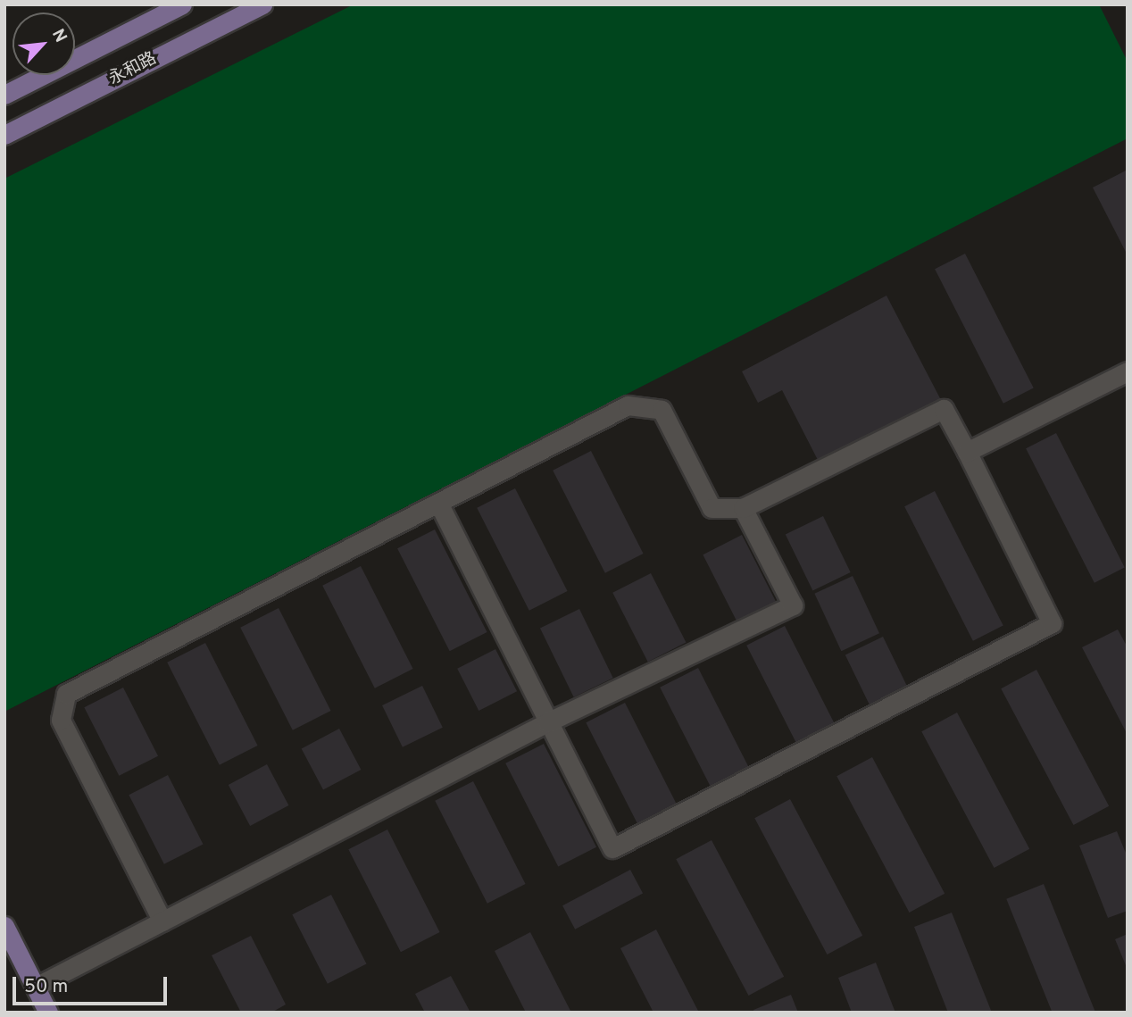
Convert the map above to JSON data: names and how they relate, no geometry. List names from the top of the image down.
{
  "streets": {
    "main road": ["永和路"]
  },
  "scale_bar": "50 m",
  "north": "top right"
}
